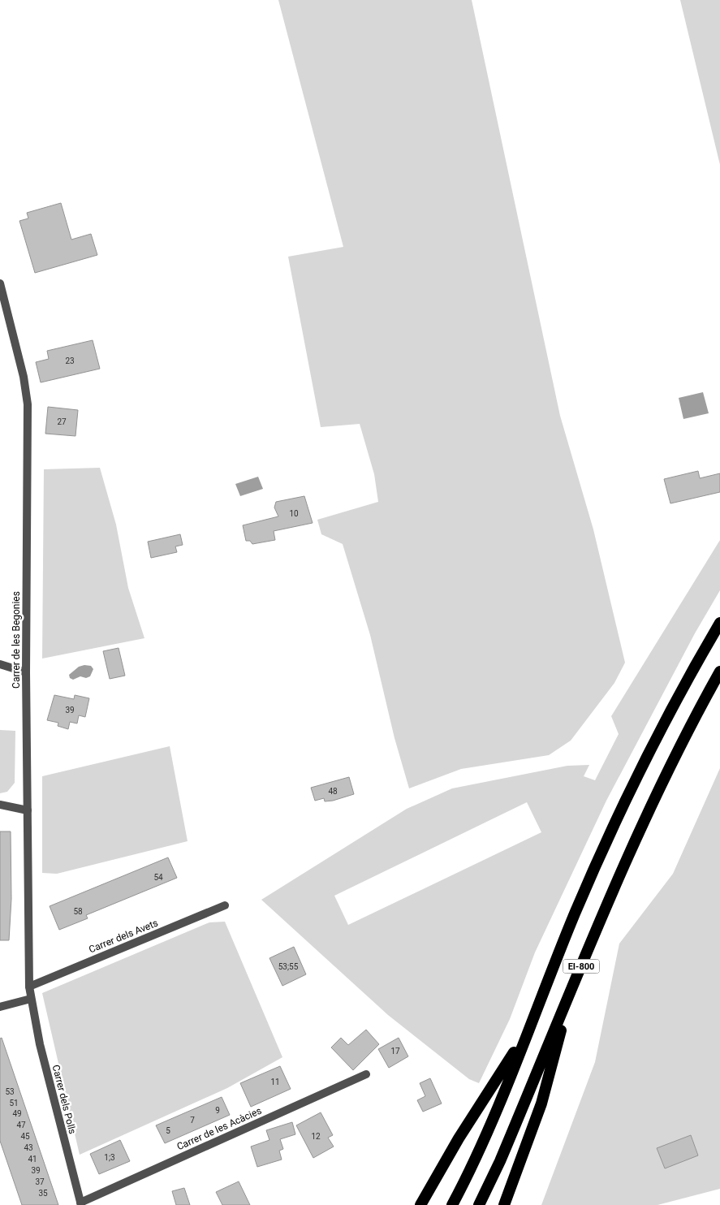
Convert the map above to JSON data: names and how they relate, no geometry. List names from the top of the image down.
{
  "streets": {
    "highway": ["EI-800"],
    "street": [
      "Carrer de les Begonies",
      "Carrer dels Avets",
      "Carrer dels Polls",
      "Carrer de les Acàcies"
    ]
  },
  "crossings": [
    ["Carrer de les Begonies", "Carrer dels Avets"],
    ["Carrer de les Begonies", "Carrer dels Polls"],
    ["Carrer dels Polls", "Carrer de les Acàcies"]
  ],
  "house_numbers": [
    "23",
    "27",
    "10",
    "39",
    "48",
    "54",
    "58",
    "53;55",
    "17",
    "11",
    "53",
    "51",
    "9",
    "49",
    "7",
    "47",
    "5",
    "45",
    "12",
    "43",
    "1;3",
    "41",
    "39",
    "37",
    "35"
  ]
}
